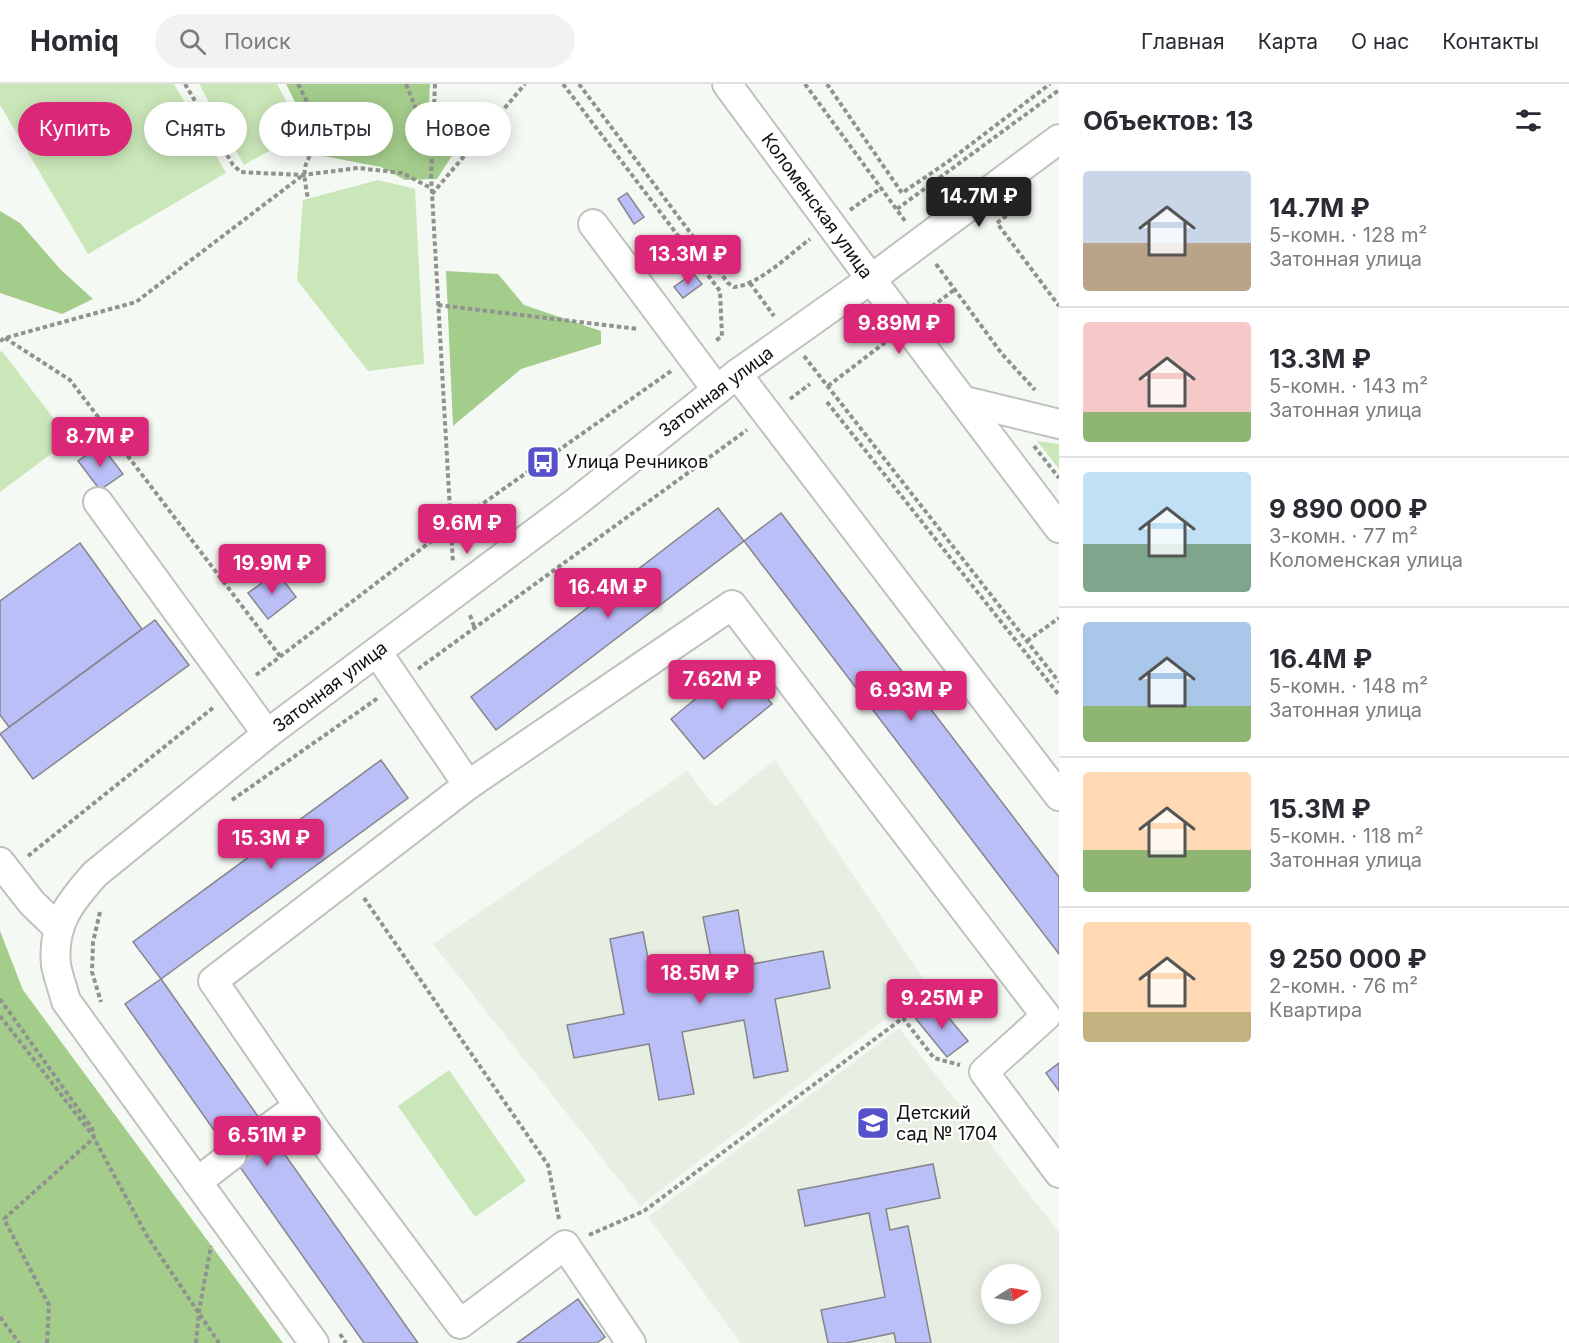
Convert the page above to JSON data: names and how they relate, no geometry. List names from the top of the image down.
{
  "streets": {
    "street": ["Коломенская улица", "Затонная улица"]
  },
  "crossings": [
    ["Коломенская улица", "Затонная улица"]
  ],
  "places": {
    "bus stop": ["Улица Речников"],
    "school or university": ["Детский сад № 1704"]
  },
  "north": "right",
  "page": {
    "header": "Homiq",
    "search": "Поиск",
    "nav": [
      "Главная",
      "Карта",
      "О нас",
      "Контакты"
    ],
    "heading": "Объектов: 13",
    "chip": [
      "Купить",
      "Снять",
      "Фильтры",
      "Новое"
    ],
    "list": [
      {
        "name": "14.7M ₽",
        "note": "5-комн. · 128 m² · Затонная улица"
      },
      {
        "name": "13.3M ₽",
        "note": "5-комн. · 143 m² · Затонная улица"
      },
      {
        "name": "9 890 000 ₽",
        "note": "3-комн. · 77 m² · Коломенская улица"
      },
      {
        "name": "16.4M ₽",
        "note": "5-комн. · 148 m² · Затонная улица"
      },
      {
        "name": "15.3M ₽",
        "note": "5-комн. · 118 m² · Затонная улица"
      },
      {
        "name": "9 250 000 ₽",
        "note": "2-комн. · 76 m² · Квартира"
      }
    ],
    "price": [
      "14.7M ₽",
      "13.3M ₽",
      "9.89M ₽",
      "8.7M ₽",
      "9.6M ₽",
      "19.9M ₽",
      "16.4M ₽",
      "7.62M ₽",
      "6.93M ₽",
      "15.3M ₽",
      "18.5M ₽",
      "9.25M ₽",
      "6.51M ₽"
    ]
  }
}
